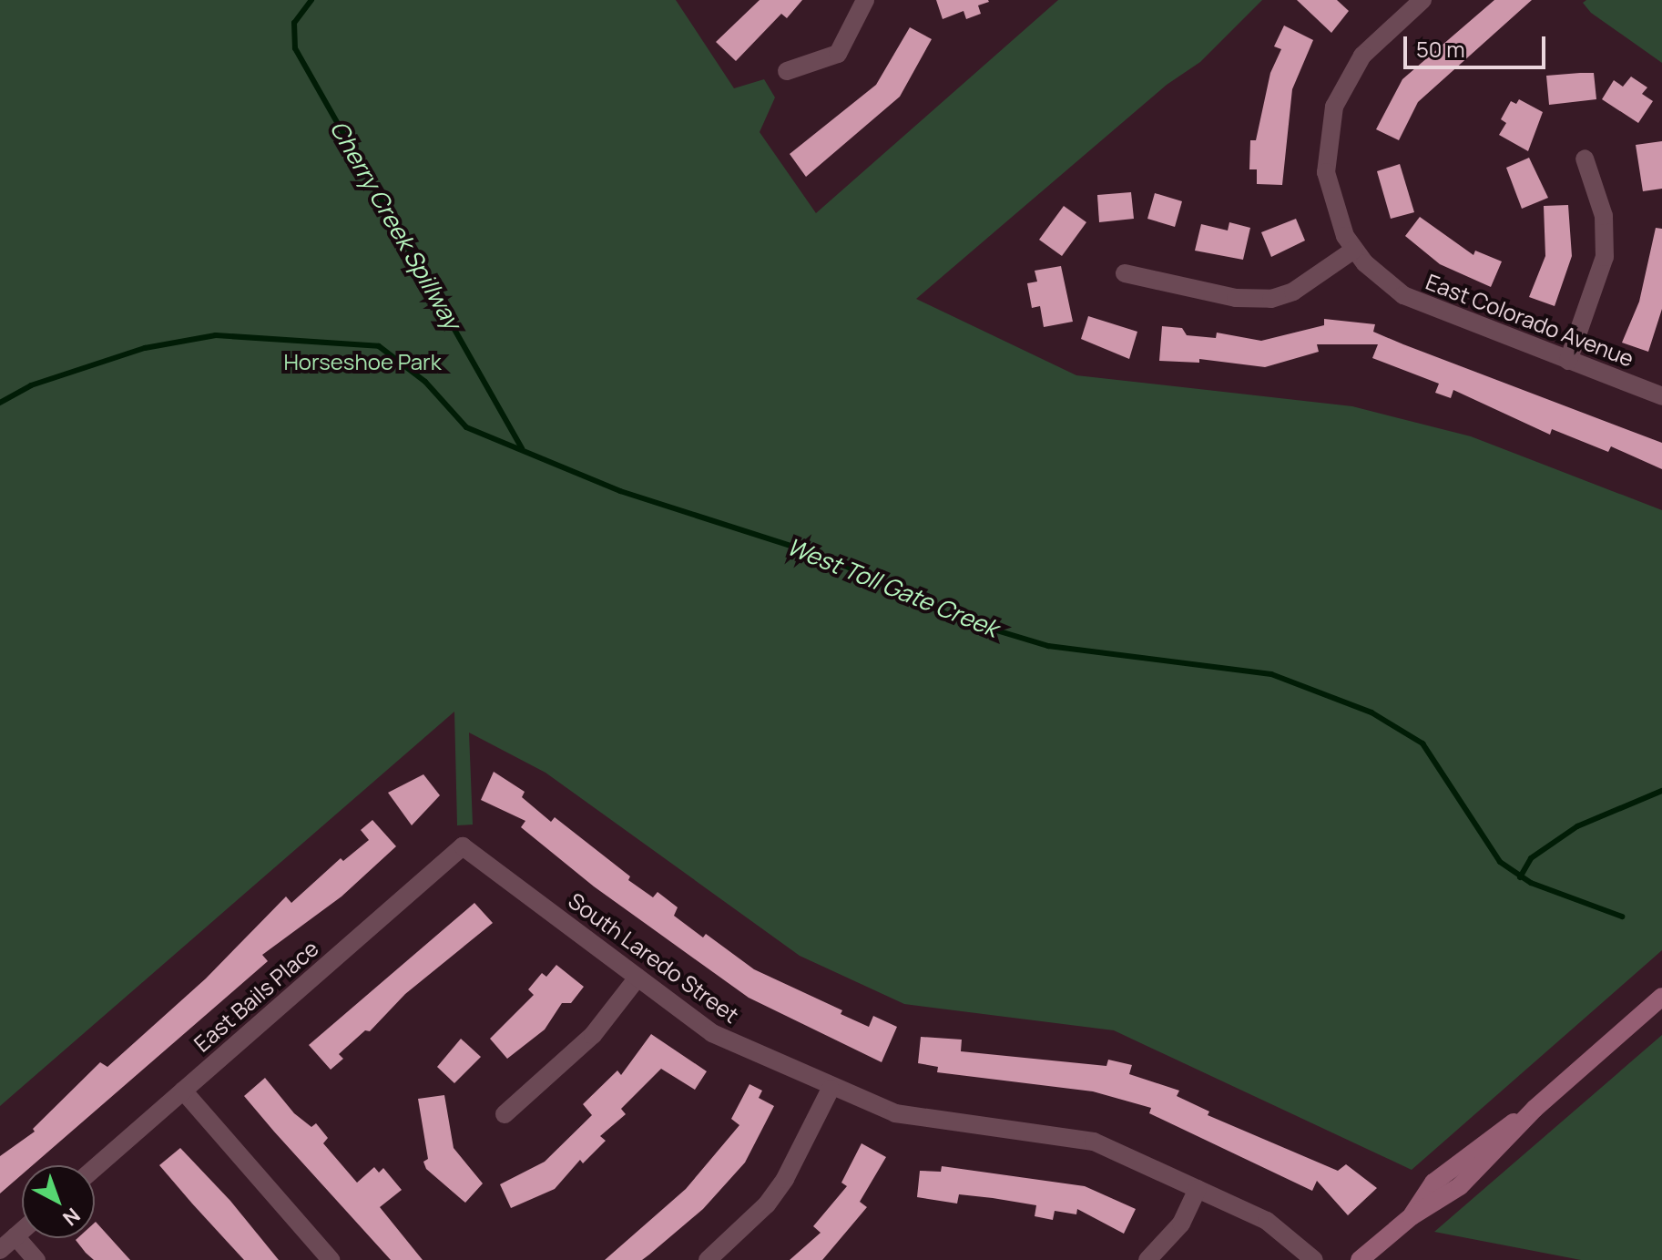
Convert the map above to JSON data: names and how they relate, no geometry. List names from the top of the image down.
{
  "streets": {
    "street": ["East Colorado Avenue", "South Laredo Street", "East Bails Place"]
  },
  "crossings": [
    ["South Laredo Street", "East Bails Place"]
  ],
  "water": ["Cherry Creek Spillway", "West Toll Gate Creek"],
  "parks": ["Horseshoe Park"],
  "scale_bar": "50 m",
  "north": "bottom right"
}
